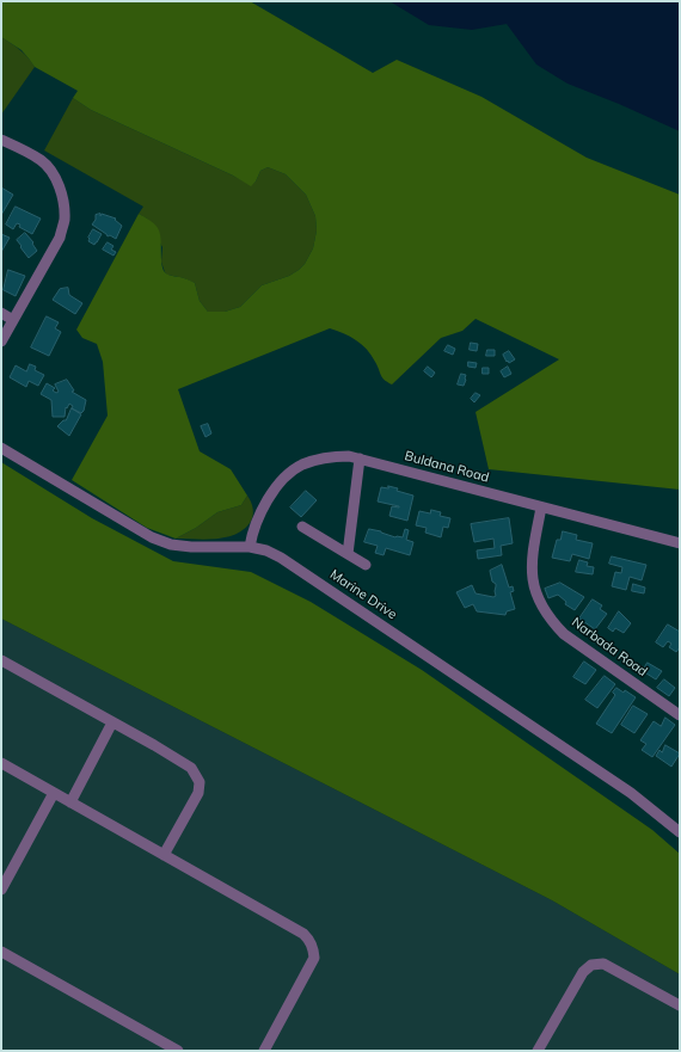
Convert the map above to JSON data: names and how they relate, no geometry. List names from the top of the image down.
{
  "streets": {
    "street": ["Buldana Road", "Marine Drive", "Narbada Road"]
  },
  "crossings": [
    ["Buldana Road", "Marine Drive"],
    ["Buldana Road", "Narbada Road"]
  ]
}
